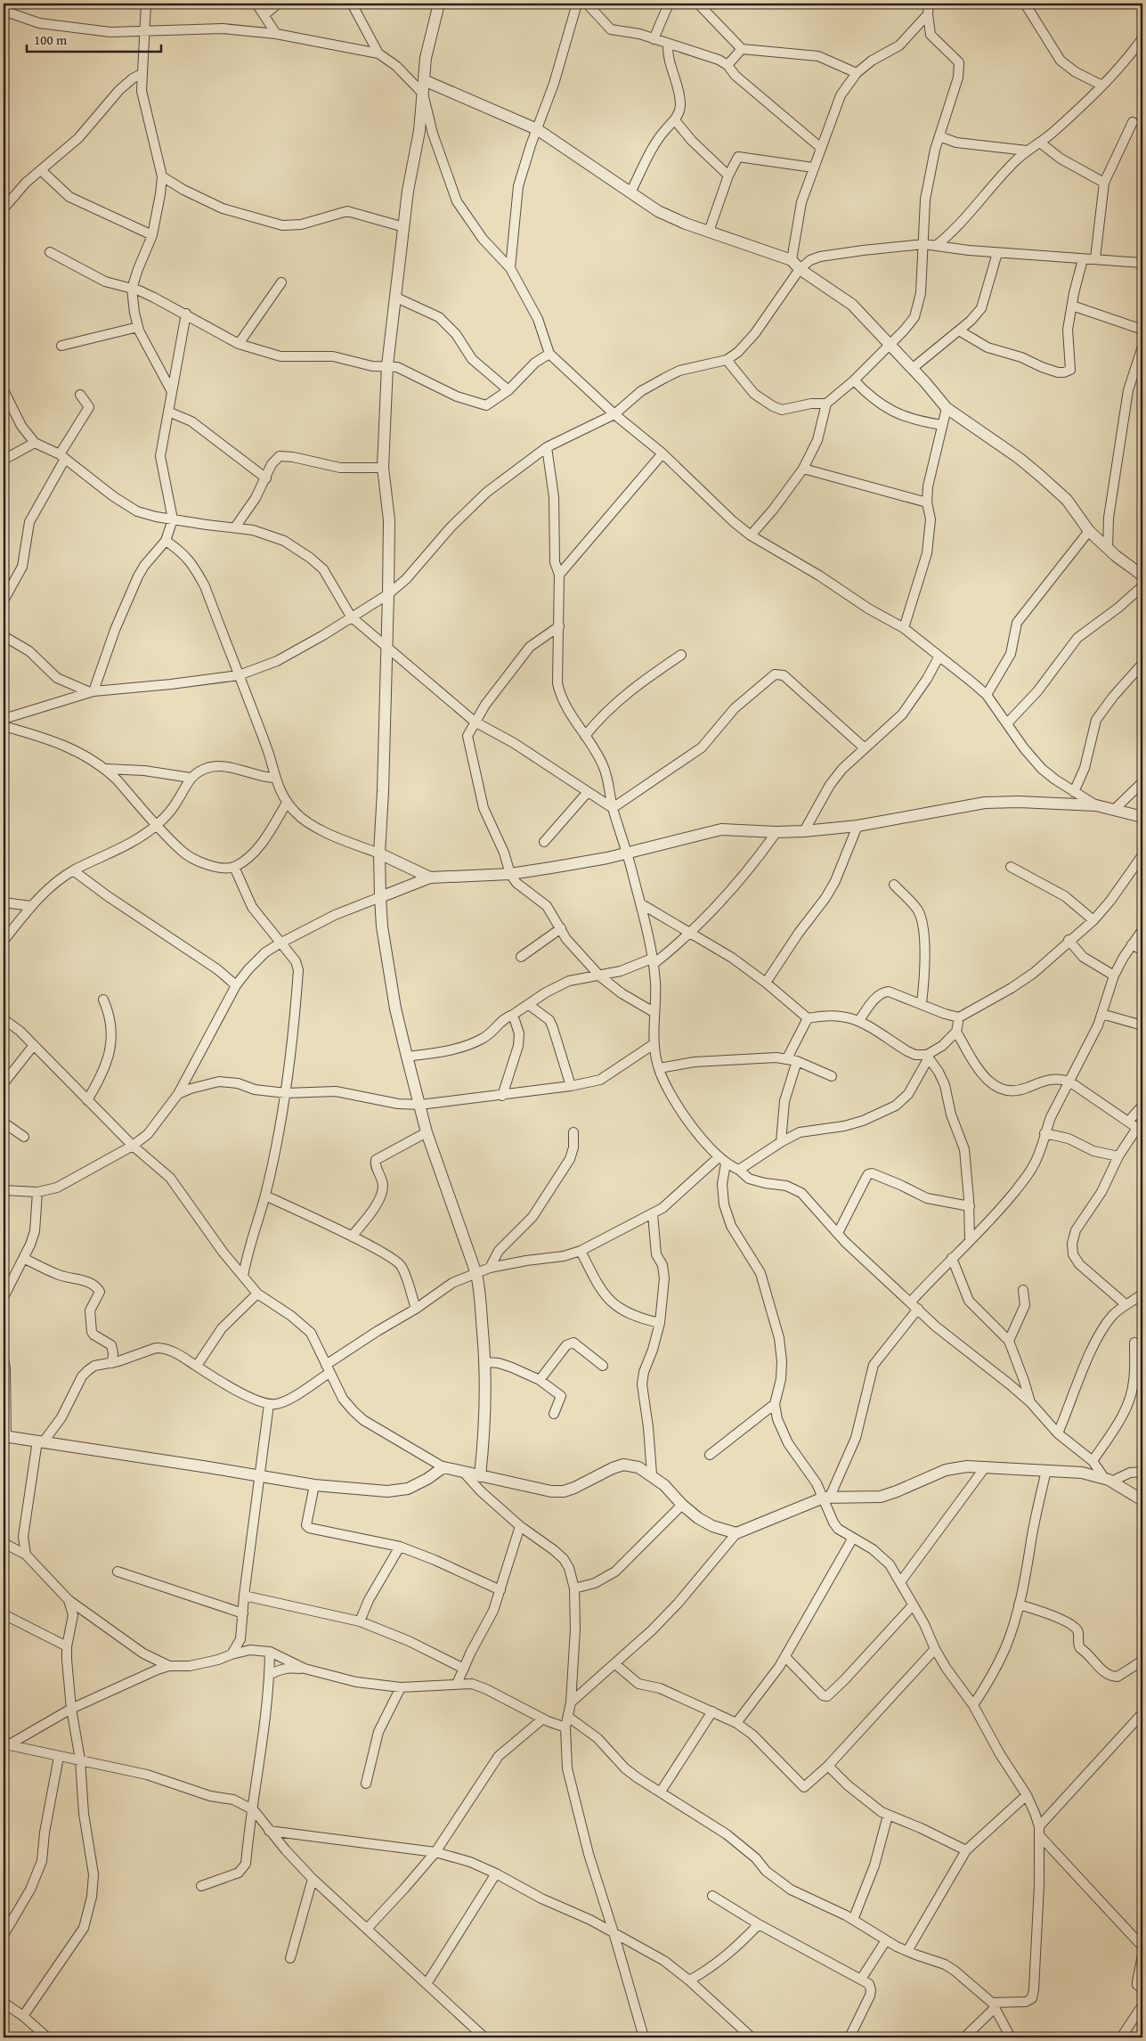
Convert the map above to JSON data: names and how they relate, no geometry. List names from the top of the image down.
{
  "scale_bar": "100 m"
}
